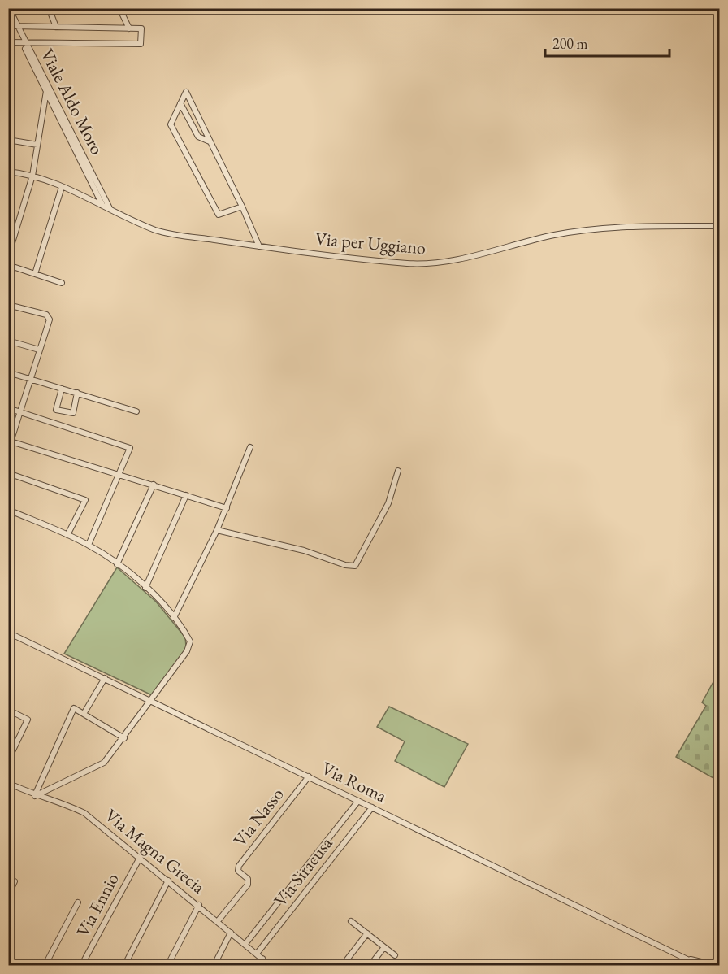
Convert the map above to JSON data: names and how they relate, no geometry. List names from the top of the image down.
{
  "streets": {
    "street": [
      "Viale Aldo Moro",
      "Via per Uggiano",
      "Via Roma",
      "Via Nasso",
      "Via Magna Grecia",
      "Via Siracusa",
      "Via Ennio"
    ]
  },
  "crossings": [
    ["Viale Aldo Moro", "Via per Uggiano"],
    ["Via Roma", "Via Nasso"],
    ["Via Roma", "Via Siracusa"],
    ["Via Nasso", "Via Magna Grecia"],
    ["Via Magna Grecia", "Via Siracusa"],
    ["Via Magna Grecia", "Via Ennio"]
  ],
  "scale_bar": "200 m"
}
